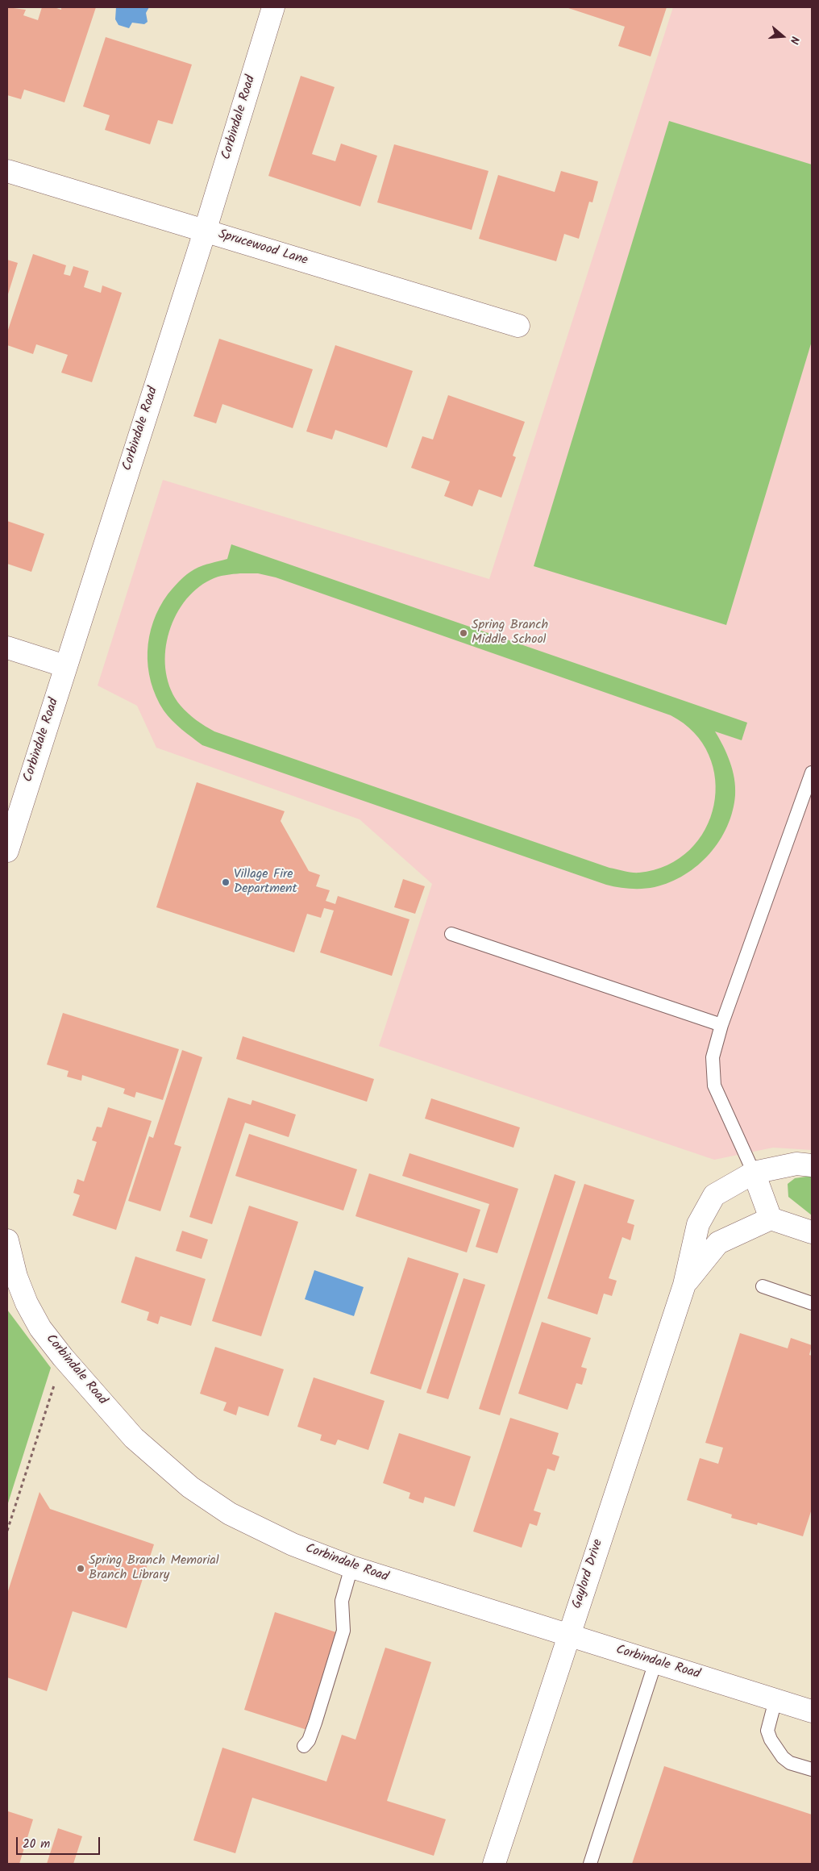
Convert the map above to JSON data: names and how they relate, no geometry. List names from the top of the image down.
{
  "streets": {
    "street": ["Corbindale Road", "Sprucewood Lane", "Gaylord Drive"]
  },
  "crossings": [
    ["Corbindale Road", "Sprucewood Lane"],
    ["Corbindale Road", "Gaylord Drive"]
  ],
  "places": ["Spring Branch Middle School", "Village Fire Department", "Spring Branch Memorial Branch Library"],
  "scale_bar": "20 m",
  "north": "right"
}
